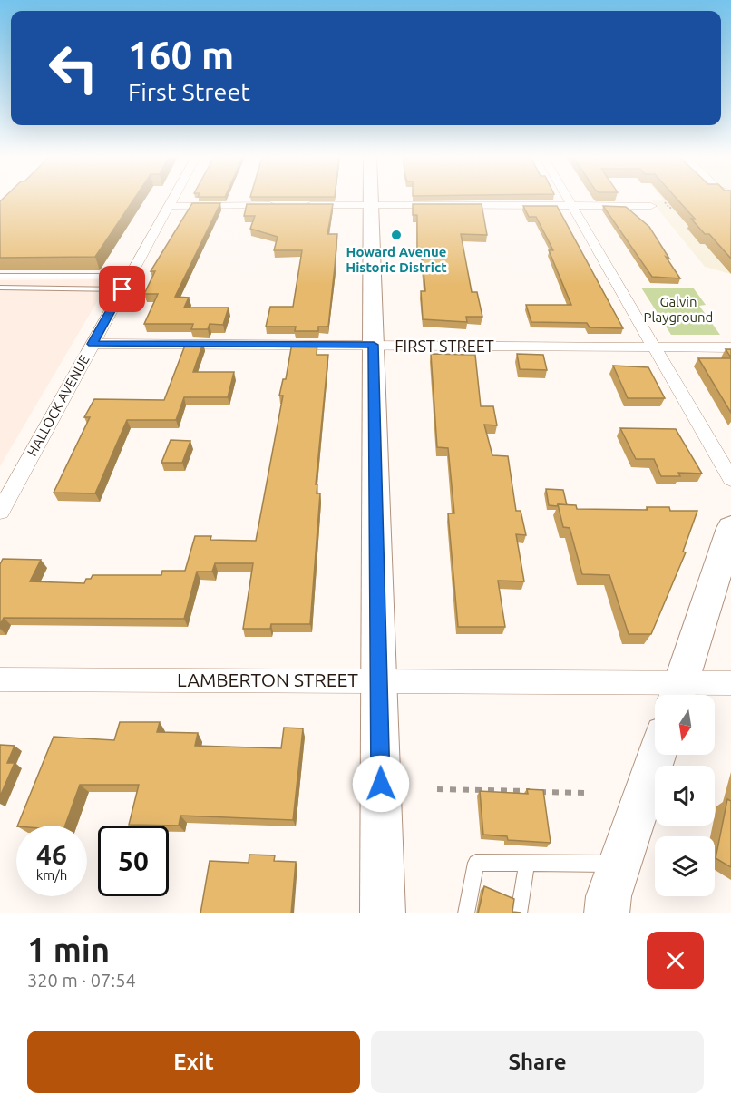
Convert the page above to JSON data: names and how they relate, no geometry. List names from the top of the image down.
{
  "streets": {
    "street": ["FIRST STREET", "HALLOCK AVENUE", "LAMBERTON STREET"]
  },
  "crossings": [
    ["FIRST STREET", "HALLOCK AVENUE"]
  ],
  "parks": ["Galvin Playground"],
  "places": ["Howard Avenue Historic District"],
  "north": "bottom",
  "page": {
    "turn": ["160 m", "First Street"],
    "speed": "46 km/h",
    "limit": "50",
    "heading": ["1 min", "320 m · 07:54"],
    "buttons": ["Exit", "Share"]
  }
}
